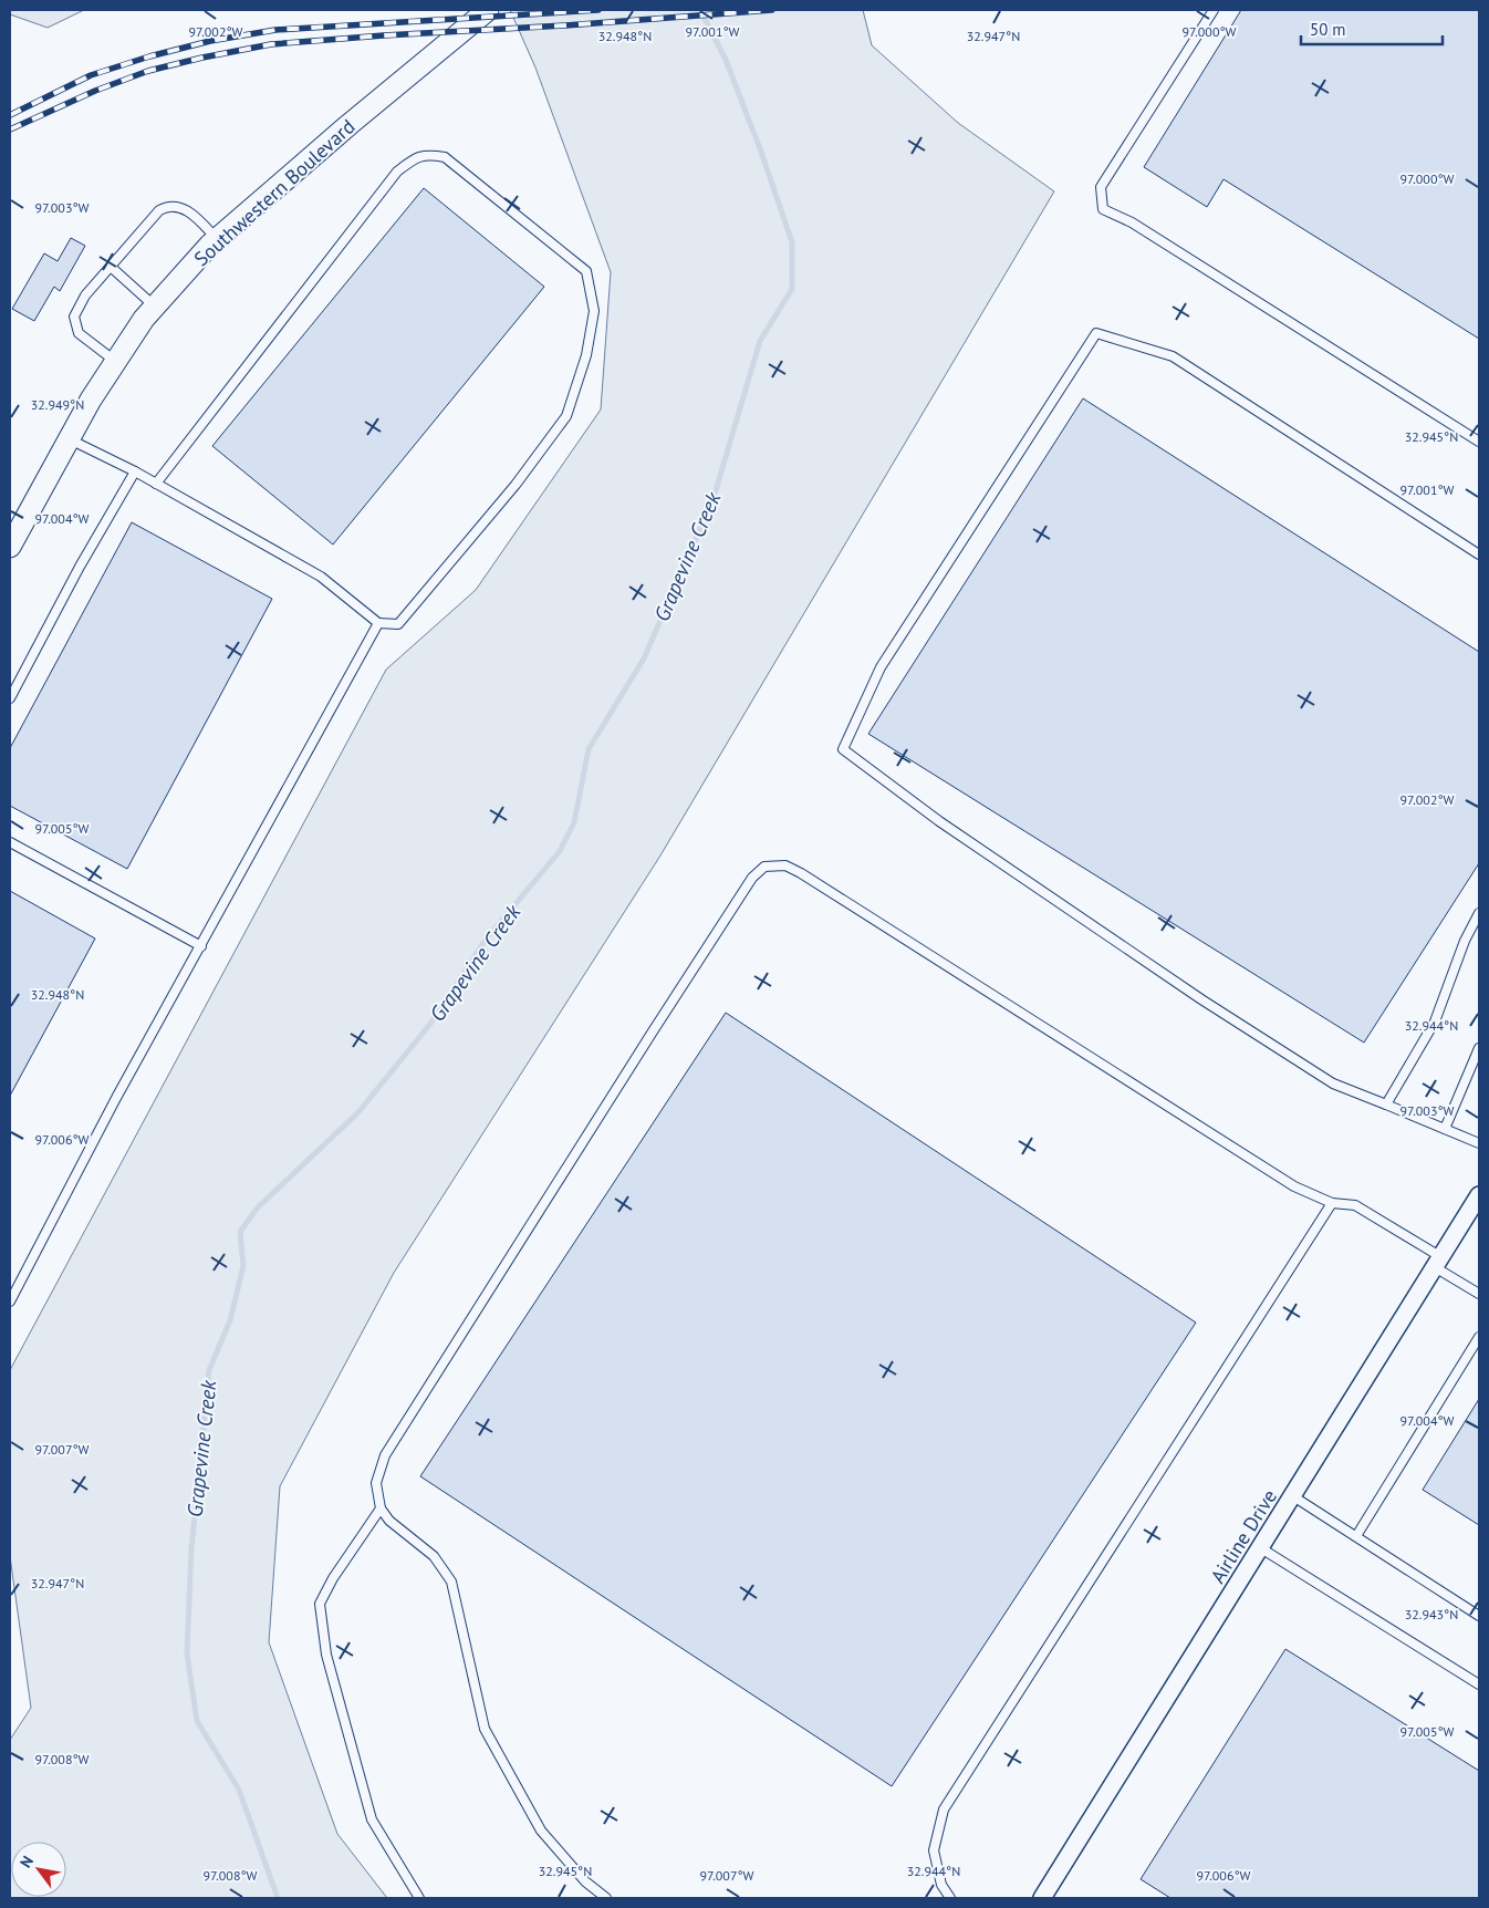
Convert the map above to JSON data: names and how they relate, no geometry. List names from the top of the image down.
{
  "streets": {
    "street": ["Southwestern Boulevard", "Airline Drive"]
  },
  "water": ["Grapevine Creek"],
  "scale_bar": "50 m",
  "north": "top left",
  "coordinates": [
    "97.002°W",
    "97.001°W",
    "97.000°W",
    "32.948°N",
    "32.947°N",
    "97.003°W",
    "32.949°N",
    "32.945°N",
    "97.004°W",
    "97.005°W",
    "32.944°N",
    "97.006°W",
    "97.007°W",
    "32.943°N",
    "97.008°W"
  ]
}
